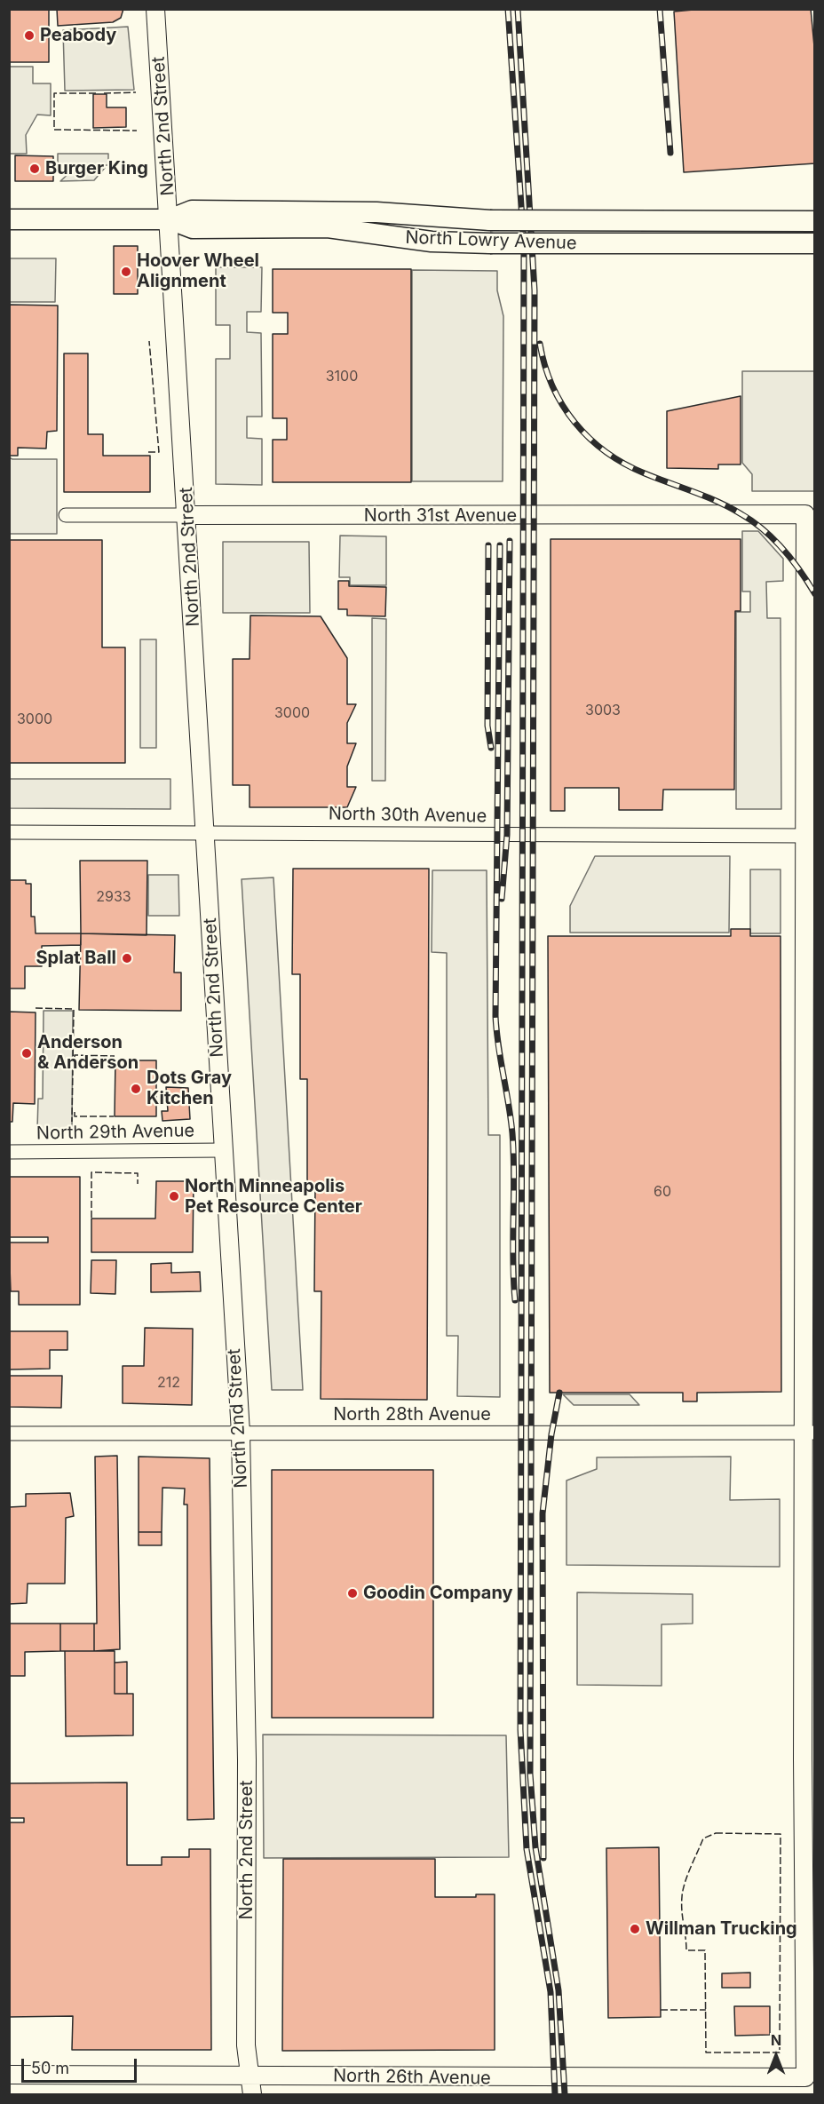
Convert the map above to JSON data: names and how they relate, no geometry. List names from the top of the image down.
{
  "streets": {
    "main road": ["North Lowry Avenue"],
    "street": [
      "North 2nd Street",
      "North 31st Avenue",
      "North 30th Avenue",
      "North 29th Avenue",
      "North 28th Avenue",
      "North 26th Avenue"
    ]
  },
  "crossings": [
    ["North 2nd Street", "North Lowry Avenue"],
    ["North 2nd Street", "North 31st Avenue"],
    ["North 2nd Street", "North 30th Avenue"],
    ["North 2nd Street", "North 29th Avenue"],
    ["North 2nd Street", "North 28th Avenue"],
    ["North 2nd Street", "North 26th Avenue"]
  ],
  "places": [
    "Peabody",
    "Burger King",
    "Hoover Wheel Alignment",
    "Splat Ball",
    "Anderson & Anderson",
    "Dots Gray Kitchen",
    "North Minneapolis Pet Resource Center",
    "Goodin Company",
    "Willman Trucking"
  ],
  "house_numbers": [
    "3100",
    "3003",
    "3000",
    "3000",
    "2933",
    "60",
    "212"
  ],
  "scale_bar": "50 m",
  "north": "top"
}
